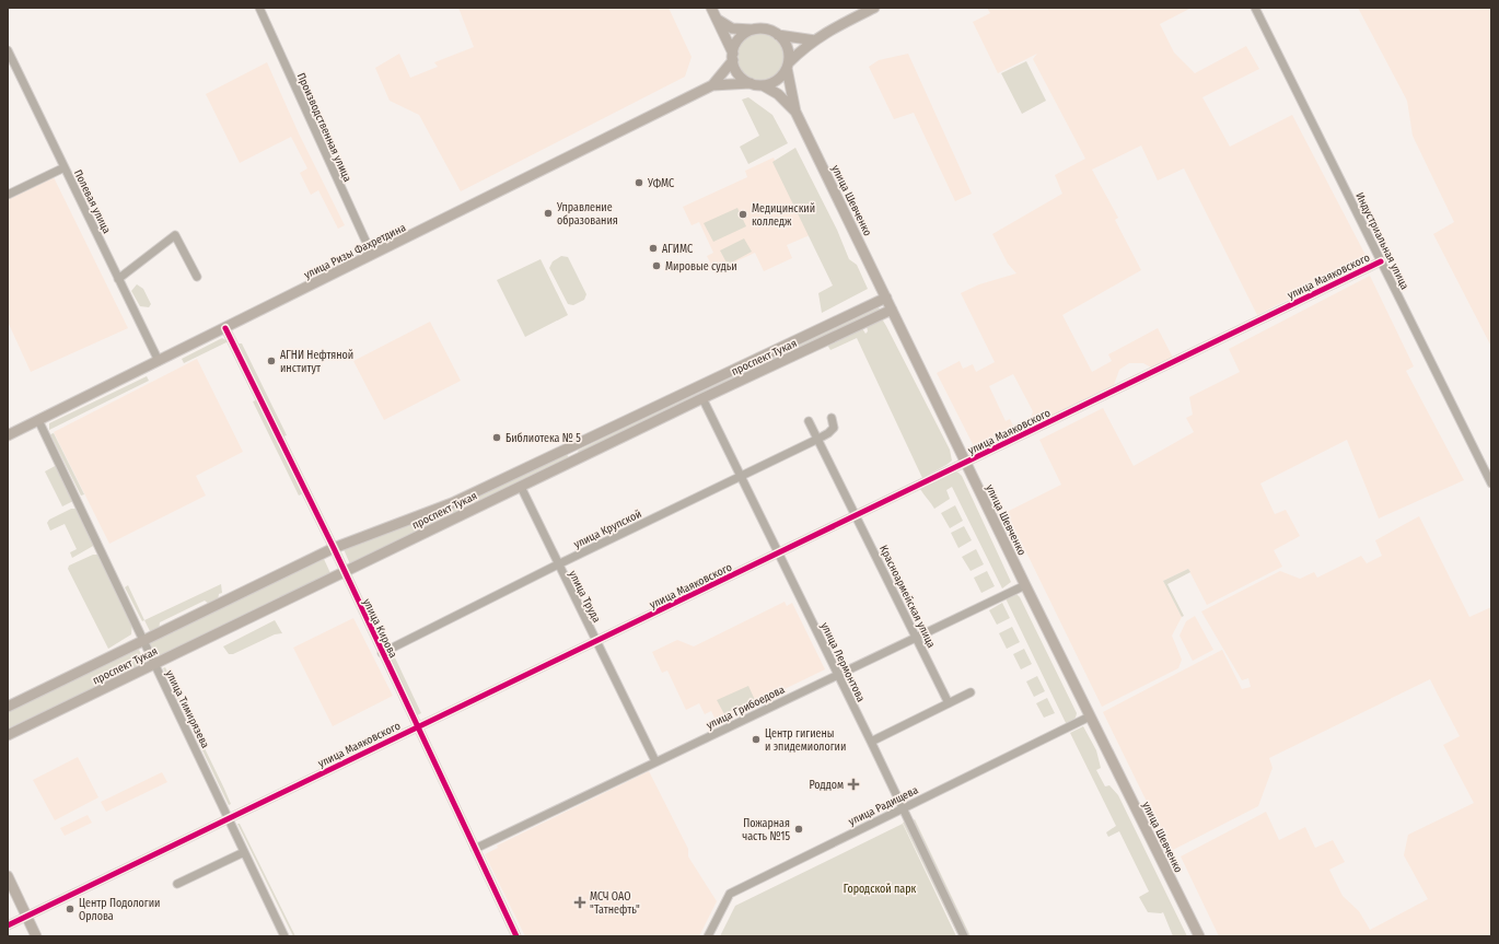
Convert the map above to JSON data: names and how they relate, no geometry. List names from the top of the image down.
{
  "streets": {
    "main road": ["улица Шевченко", "улица Ризы Фахретдина", "проспект Тукая"],
    "street": [
      "Производственная улица",
      "Полевая улица",
      "Индустриальная улица",
      "улица Маяковского",
      "улица Крупской",
      "улица Труда",
      "Красноармейская улица",
      "улица Кирова",
      "улица Лермонтова",
      "улица Грибоедова",
      "улица Тимирязева",
      "улица Радищева"
    ]
  },
  "crossings": [
    ["Производственная улица", "улица Ризы Фахретдина"],
    ["улица Шевченко", "улица Маяковского"],
    ["улица Шевченко", "проспект Тукая"],
    ["улица Шевченко", "улица Грибоедова"],
    ["улица Шевченко", "улица Радищева"],
    ["Полевая улица", "улица Ризы Фахретдина"],
    ["Индустриальная улица", "улица Маяковского"],
    ["улица Ризы Фахретдина", "улица Кирова"],
    ["улица Ризы Фахретдина", "улица Тимирязева"],
    ["улица Маяковского", "улица Труда"],
    ["улица Маяковского", "Красноармейская улица"],
    ["улица Маяковского", "улица Кирова"],
    ["улица Маяковского", "улица Лермонтова"],
    ["улица Маяковского", "улица Тимирязева"],
    ["проспект Тукая", "улица Труда"],
    ["проспект Тукая", "улица Кирова"],
    ["проспект Тукая", "улица Лермонтова"],
    ["проспект Тукая", "улица Тимирязева"],
    ["улица Крупской", "улица Труда"],
    ["улица Крупской", "Красноармейская улица"],
    ["улица Крупской", "улица Кирова"],
    ["улица Крупской", "улица Лермонтова"],
    ["улица Труда", "улица Грибоедова"],
    ["Красноармейская улица", "улица Грибоедова"],
    ["улица Кирова", "улица Грибоедова"],
    ["улица Лермонтова", "улица Грибоедова"],
    ["улица Лермонтова", "улица Радищева"]
  ],
  "parks": ["Городской парк"],
  "places": {
    "other": [
      "УФМС",
      "Управление образования",
      "Медицинский колледж",
      "АГИМС",
      "Мировые судьи",
      "АГНИ Нефтяной институт",
      "Библиотека № 5",
      "Центр гигиены и эпидемиологии",
      "Пожарная часть №15",
      "Центр Подологии Орлова"
    ],
    "health": ["Роддом", "МСЧ ОАО \"Татнефть\""]
  }
}
